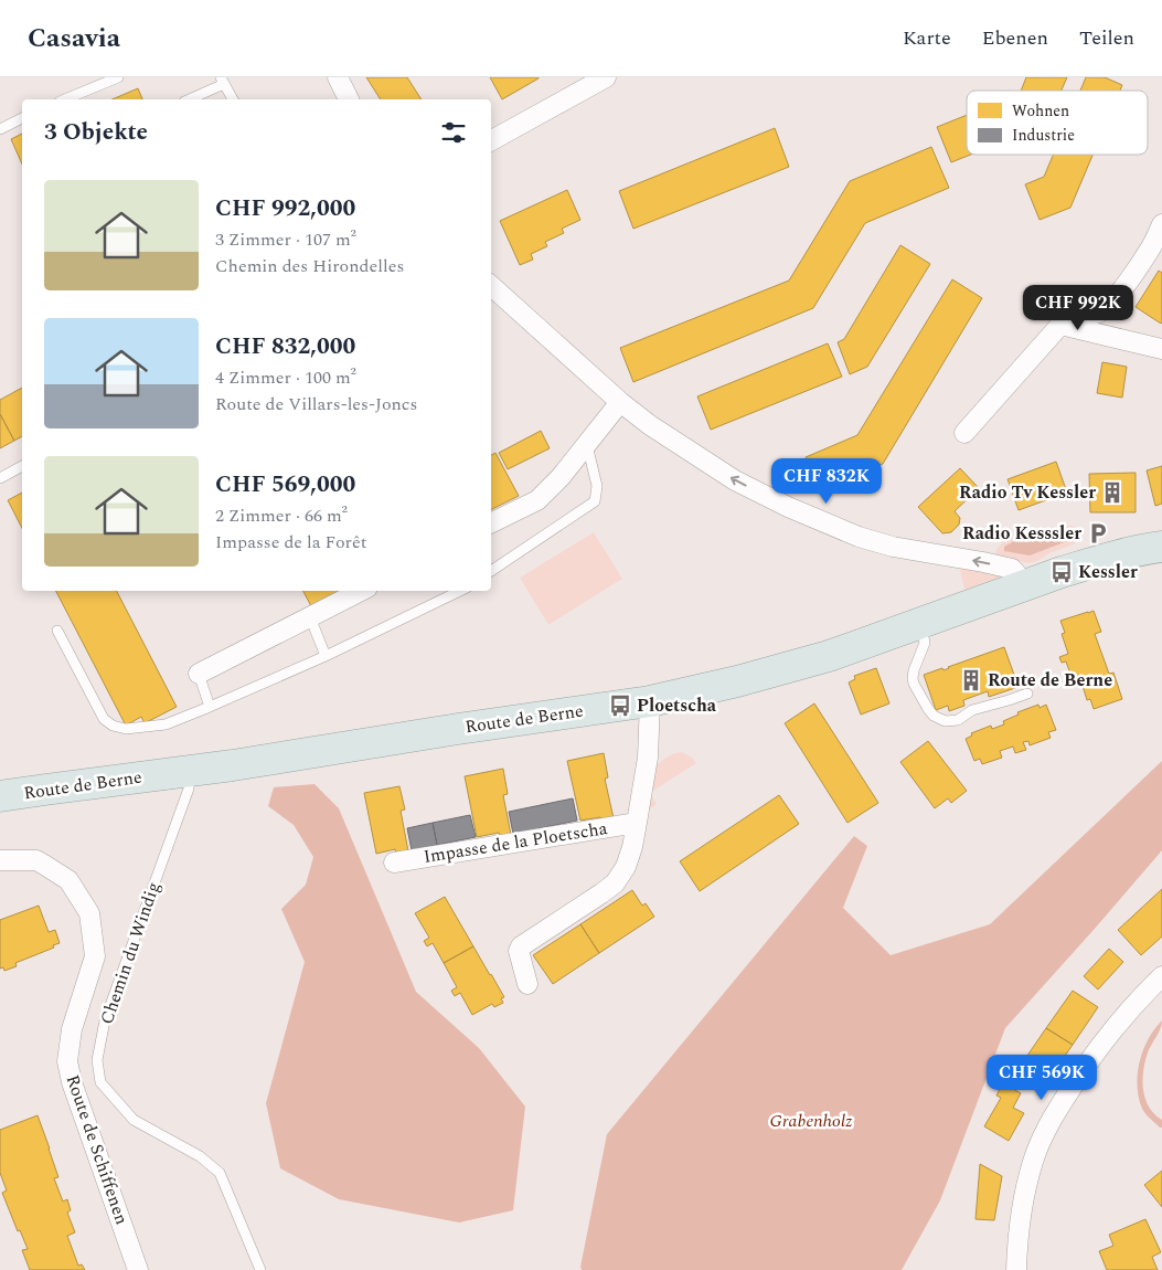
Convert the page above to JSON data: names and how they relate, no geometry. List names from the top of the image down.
{
  "streets": {
    "main road": ["Route de Berne"],
    "street": ["Impasse de la Ploetscha", "Route de Schiffenen"],
    "lane": ["Chemin du Windig"]
  },
  "crossings": [
    ["Route de Berne", "Impasse de la Ploetscha"],
    ["Route de Berne", "Chemin du Windig"]
  ],
  "parks": ["Grabenholz"],
  "places": {
    "building": ["Radio Tv Kessler", "Route de Berne"],
    "parking": ["Radio Kesssler"],
    "bus stop": ["Kessler", "Ploetscha"]
  },
  "legend": ["Wohnen", "Industrie"],
  "page": {
    "header": "Casavia",
    "nav": ["Karte", "Ebenen", "Teilen"],
    "heading": "3 Objekte",
    "list": [
      {
        "name": "CHF 992,000",
        "note": "3 Zimmer · 107 m² · Chemin des Hirondelles"
      },
      {
        "name": "CHF 832,000",
        "note": "4 Zimmer · 100 m² · Route de Villars-les-Joncs"
      },
      {
        "name": "CHF 569,000",
        "note": "2 Zimmer · 66 m² · Impasse de la Forêt"
      }
    ],
    "price": ["CHF 992K", "CHF 832K", "CHF 569K"]
  }
}
